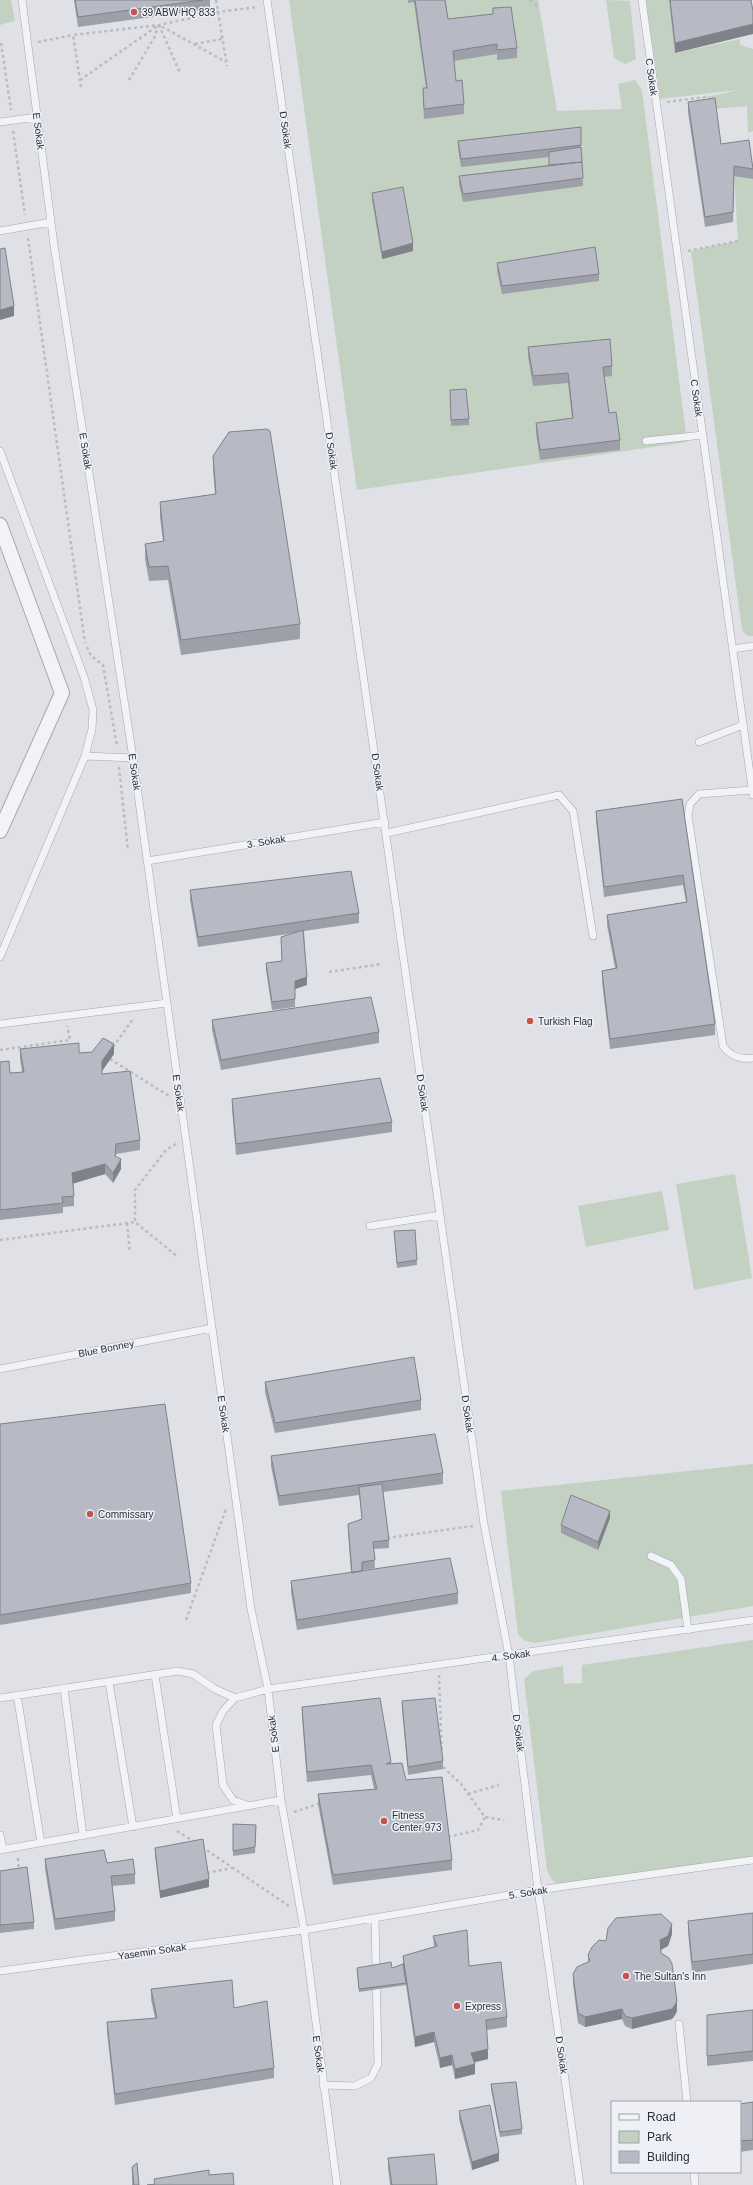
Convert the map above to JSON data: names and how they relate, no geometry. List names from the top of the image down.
{
  "streets": {
    "lane": [
      "C Sokak",
      "D Sokak",
      "E Sokak",
      "3. Sokak",
      "Blue Bonney",
      "4. Sokak",
      "5. Sokak",
      "Yasemin Sokak"
    ]
  },
  "crossings": [
    ["D Sokak", "3. Sokak"],
    ["D Sokak", "4. Sokak"],
    ["D Sokak", "5. Sokak"],
    ["E Sokak", "3. Sokak"],
    ["E Sokak", "Blue Bonney"],
    ["E Sokak", "4. Sokak"],
    ["E Sokak", "5. Sokak"],
    ["E Sokak", "Yasemin Sokak"],
    ["5. Sokak", "Yasemin Sokak"]
  ],
  "places": [
    "39 ABW HQ 833",
    "Turkish Flag",
    "Commissary",
    "Fitness Center 973",
    "The Sultan's Inn",
    "Express"
  ],
  "legend": ["Road", "Park", "Building"]
}
